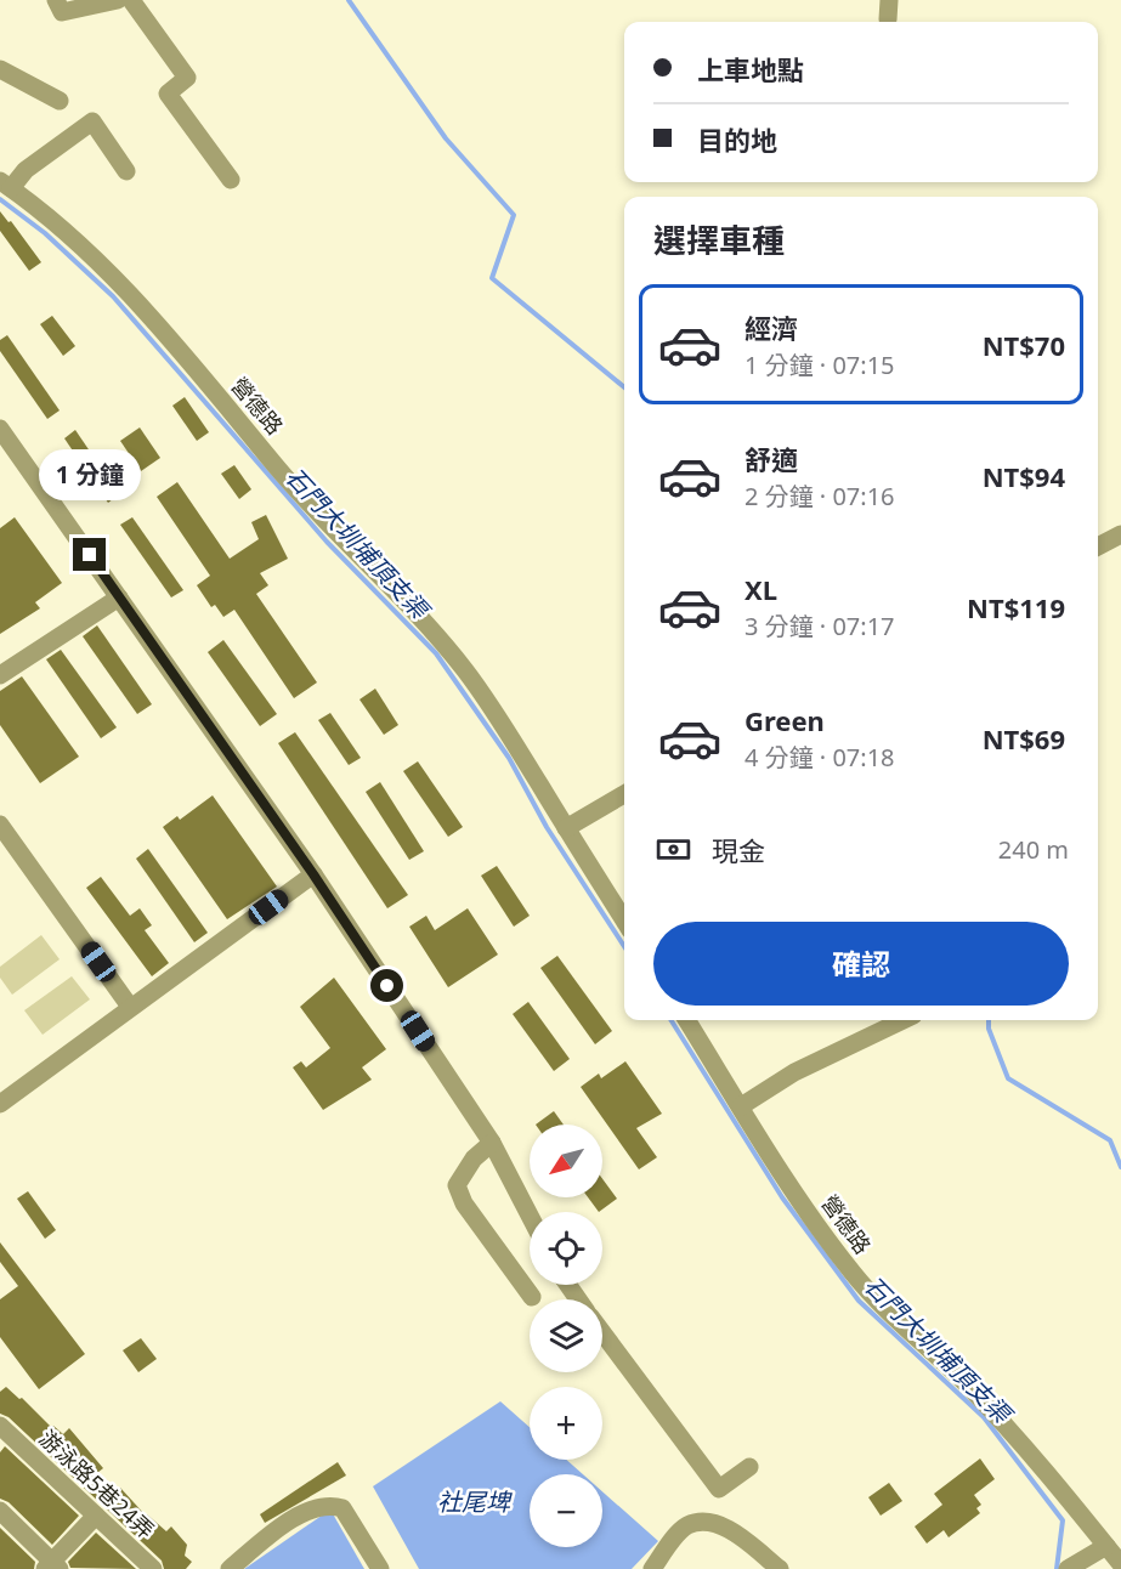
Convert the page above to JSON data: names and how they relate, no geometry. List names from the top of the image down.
{
  "streets": {
    "street": ["營德路", "游泳路5巷24弄"]
  },
  "water": ["石門大圳埔頂支渠", "社尾埤"],
  "north": "bottom left",
  "page": {
    "banner": ["上車地點", "目的地"],
    "heading": "選擇車種",
    "list": [
      {
        "name": "經濟",
        "note": "1 分鐘 · 07:15",
        "value": "NT$70"
      },
      {
        "name": "舒適",
        "note": "2 分鐘 · 07:16",
        "value": "NT$94"
      },
      {
        "name": "XL",
        "note": "3 分鐘 · 07:17",
        "value": "NT$119"
      },
      {
        "name": "Green",
        "note": "4 分鐘 · 07:18",
        "value": "NT$69"
      }
    ],
    "bubble": "1 分鐘",
    "pay": ["現金", "240 m"],
    "buttons": "確認",
    "map_buttons": ["+", "−"]
  }
}
